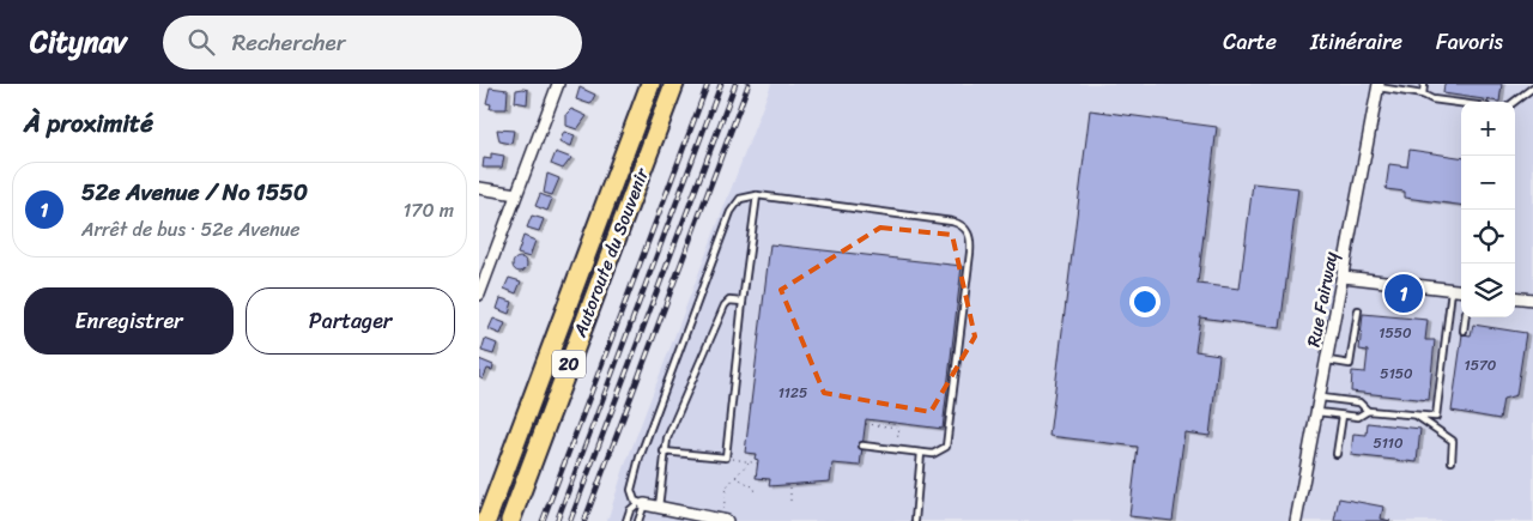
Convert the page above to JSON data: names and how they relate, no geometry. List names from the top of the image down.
{
  "streets": {
    "highway": ["Autoroute du Souvenir", "20"],
    "street": ["Rue Fairway"]
  },
  "house_numbers": [
    "1550",
    "1570",
    "5150",
    "1125",
    "5110"
  ],
  "page": {
    "header": "Citynav",
    "search": "Rechercher",
    "nav": ["Carte", "Itinéraire", "Favoris"],
    "heading": "À proximité",
    "map_buttons": ["+", "−"],
    "list": [
      {
        "mark": "1",
        "name": "52e Avenue / No 1550",
        "note": "Arrêt de bus · 52e Avenue",
        "value": "170 m"
      }
    ],
    "buttons": ["Enregistrer", "Partager"],
    "pins": "1"
  }
}
